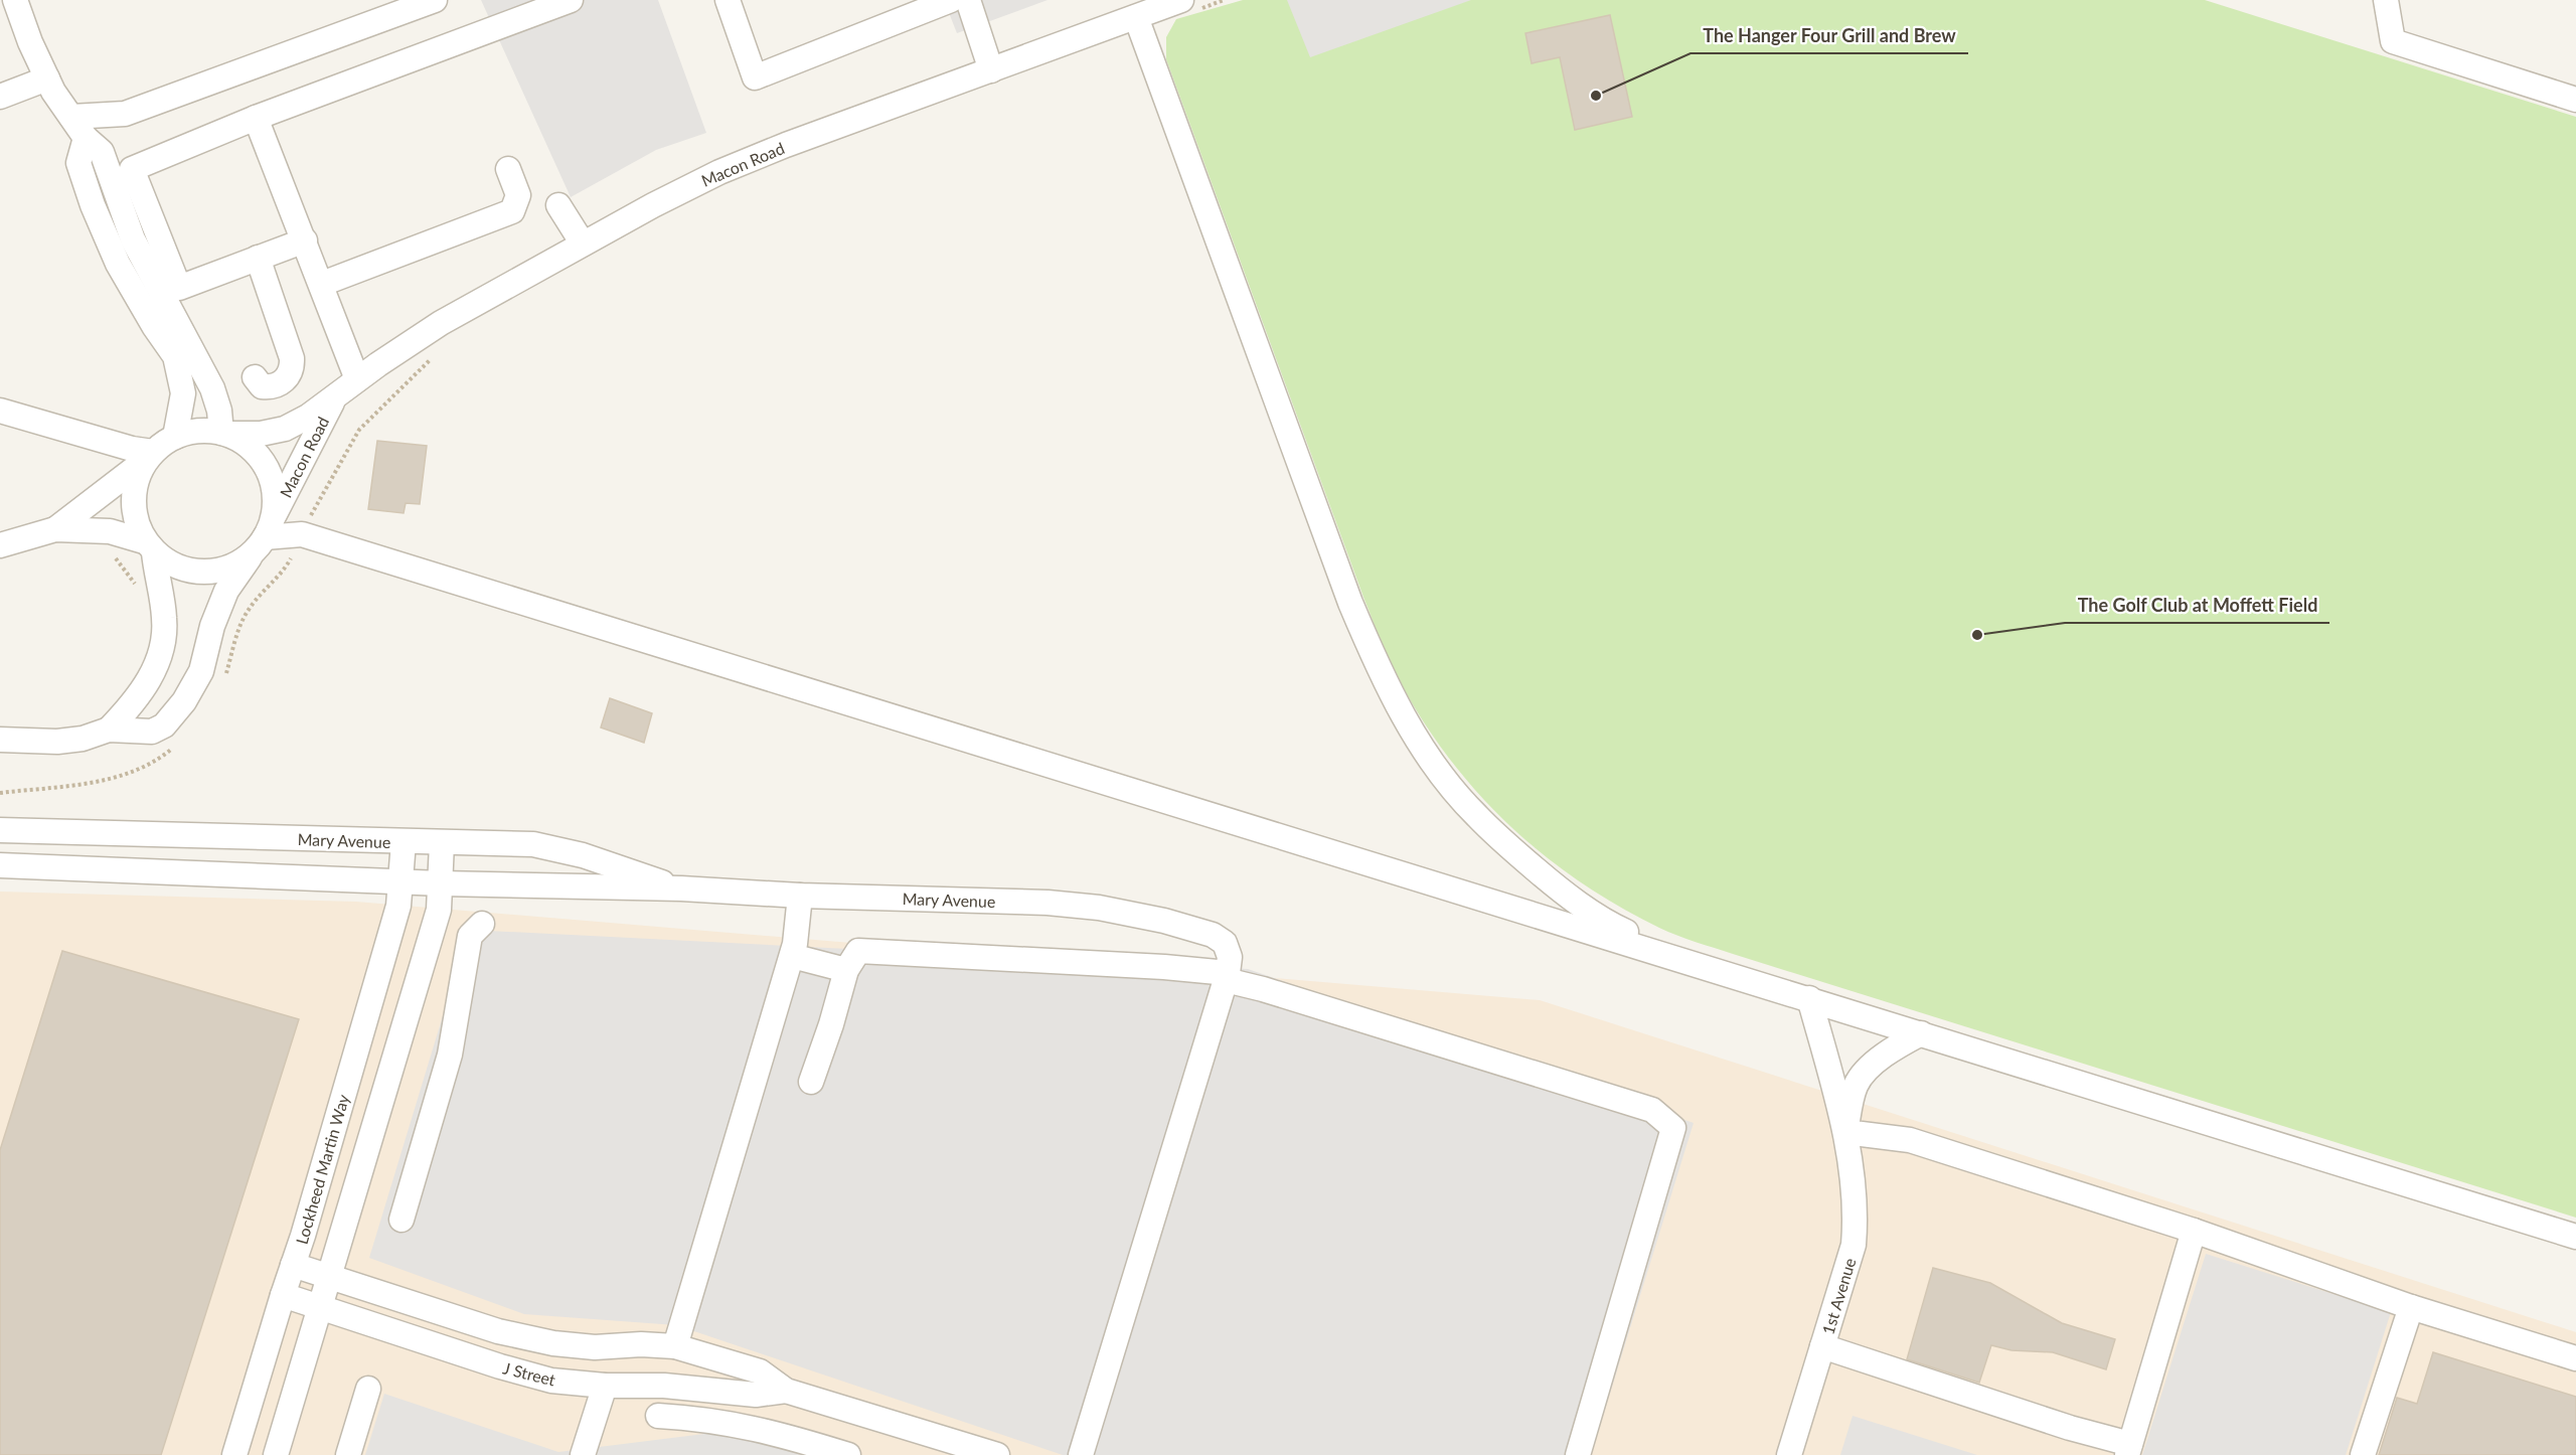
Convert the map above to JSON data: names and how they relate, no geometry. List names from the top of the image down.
{
  "streets": {
    "street": [
      "Macon Road",
      "Mary Avenue",
      "Lockheed Martin Way",
      "1st Avenue",
      "J Street"
    ]
  },
  "crossings": [
    ["Mary Avenue", "Lockheed Martin Way"],
    ["Lockheed Martin Way", "J Street"]
  ],
  "places": ["The Hanger Four Grill and Brew", "The Golf Club at Moffett Field"]
}
